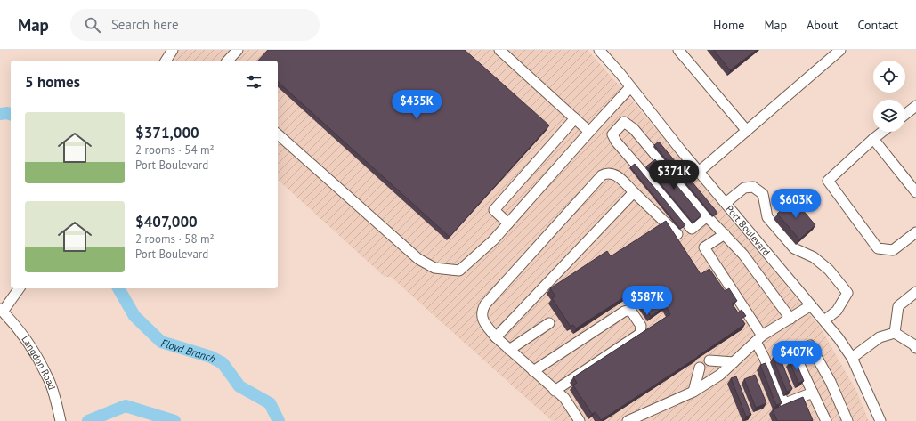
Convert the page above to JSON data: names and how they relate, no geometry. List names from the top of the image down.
{
  "streets": {
    "street": ["Port Boulevard", "Langdon Road"]
  },
  "water": ["Floyd Branch"],
  "page": {
    "header": "Map",
    "search": "Search here",
    "nav": [
      "Home",
      "Map",
      "About",
      "Contact"
    ],
    "heading": "5 homes",
    "price": [
      "$435K",
      "$371K",
      "$603K",
      "$587K",
      "$407K"
    ],
    "list": [
      {
        "name": "$371,000",
        "note": "2 rooms · 54 m² · Port Boulevard"
      },
      {
        "name": "$407,000",
        "note": "2 rooms · 58 m² · Port Boulevard"
      }
    ]
  }
}
